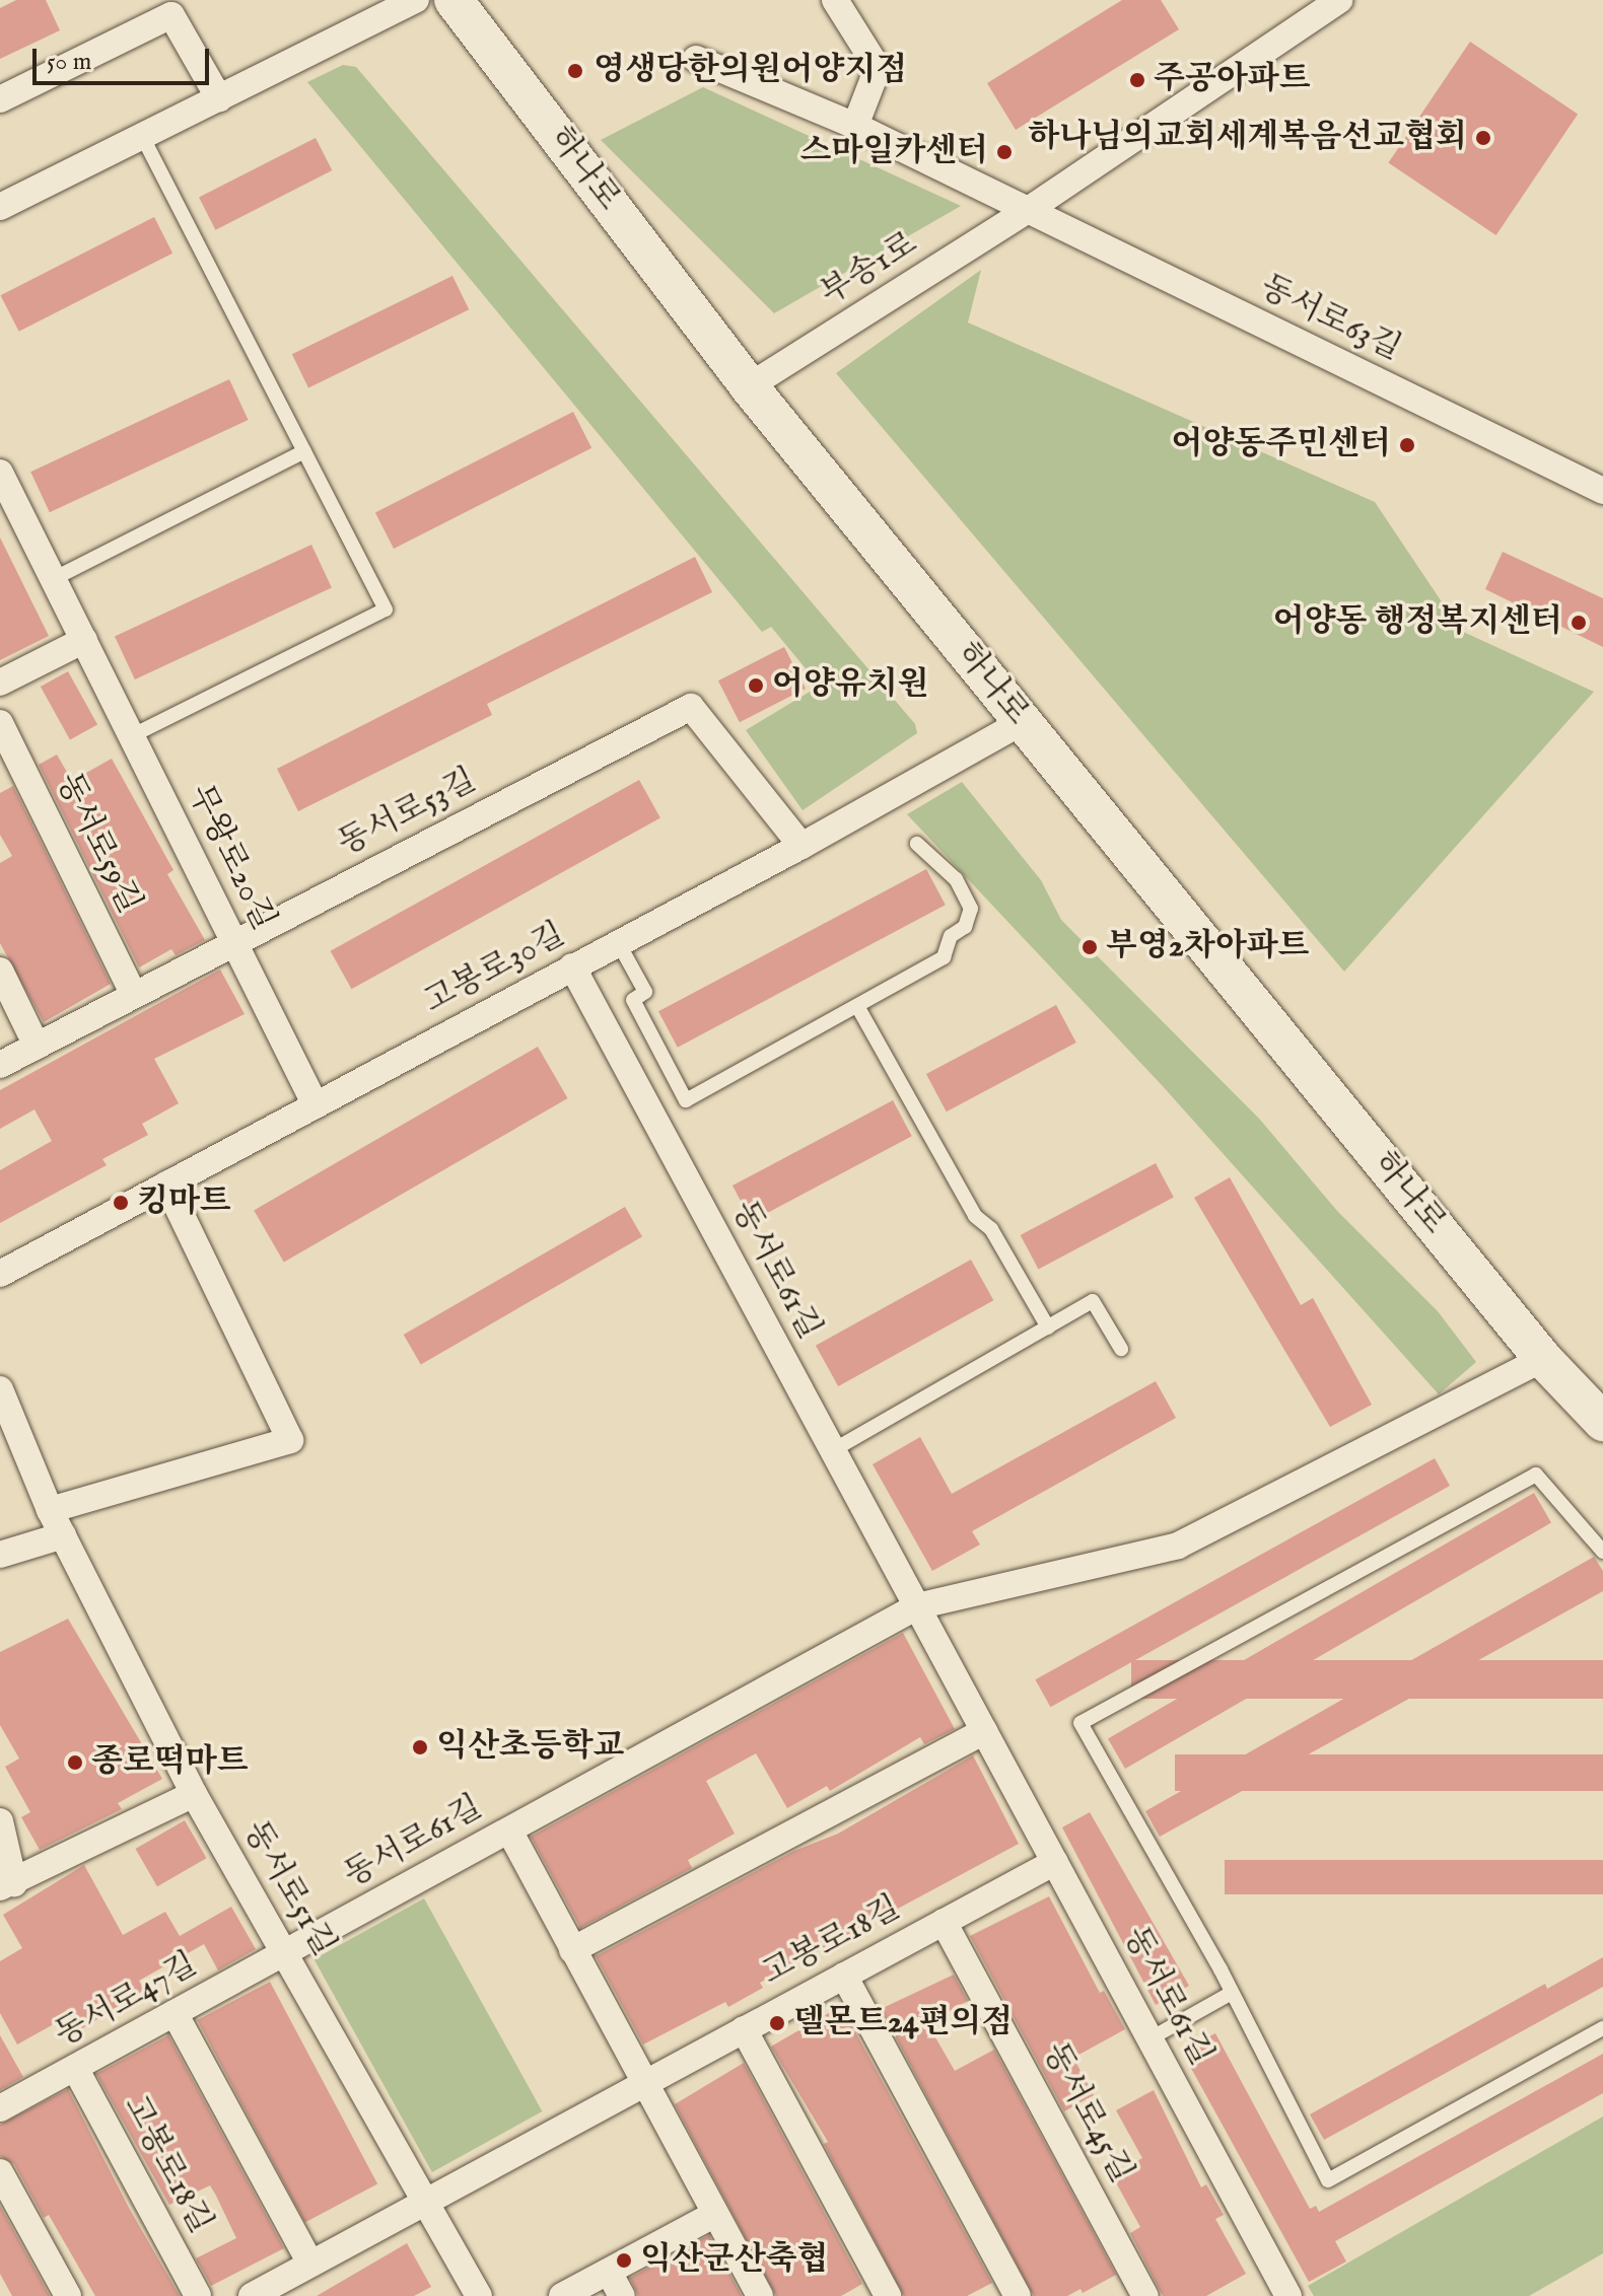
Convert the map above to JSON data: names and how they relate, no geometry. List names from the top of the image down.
{
  "streets": {
    "street": [
      "하나로",
      "부송1로",
      "동서로63길",
      "동서로53길",
      "동서로59길",
      "무왕로20길",
      "고봉로30길",
      "동서로61길",
      "동서로51길",
      "고봉로18길",
      "동서로47길",
      "동서로45길"
    ]
  },
  "crossings": [
    ["하나로", "부송1로"],
    ["하나로", "고봉로30길"],
    ["부송1로", "동서로63길"],
    ["동서로53길", "동서로59길"],
    ["동서로53길", "무왕로20길"],
    ["동서로53길", "고봉로30길"],
    ["무왕로20길", "고봉로30길"],
    ["고봉로30길", "동서로61길"],
    ["동서로61길", "동서로51길"],
    ["동서로61길", "고봉로18길"],
    ["동서로61길", "동서로47길"],
    ["동서로51길", "고봉로18길"],
    ["동서로51길", "동서로47길"],
    ["고봉로18길", "동서로47길"],
    ["고봉로18길", "동서로45길"]
  ],
  "places": [
    "영생당한의원어양지점",
    "주공아파트",
    "하나님의교회세계복음선교협회",
    "스마일카센터",
    "어양동주민센터",
    "어양동 행정복지센터",
    "어양유치원",
    "부영2차아파트",
    "킹마트",
    "익산초등학교",
    "종로떡마트",
    "델몬트24편의점",
    "익산군산축협"
  ],
  "scale_bar": "50 m"
}
